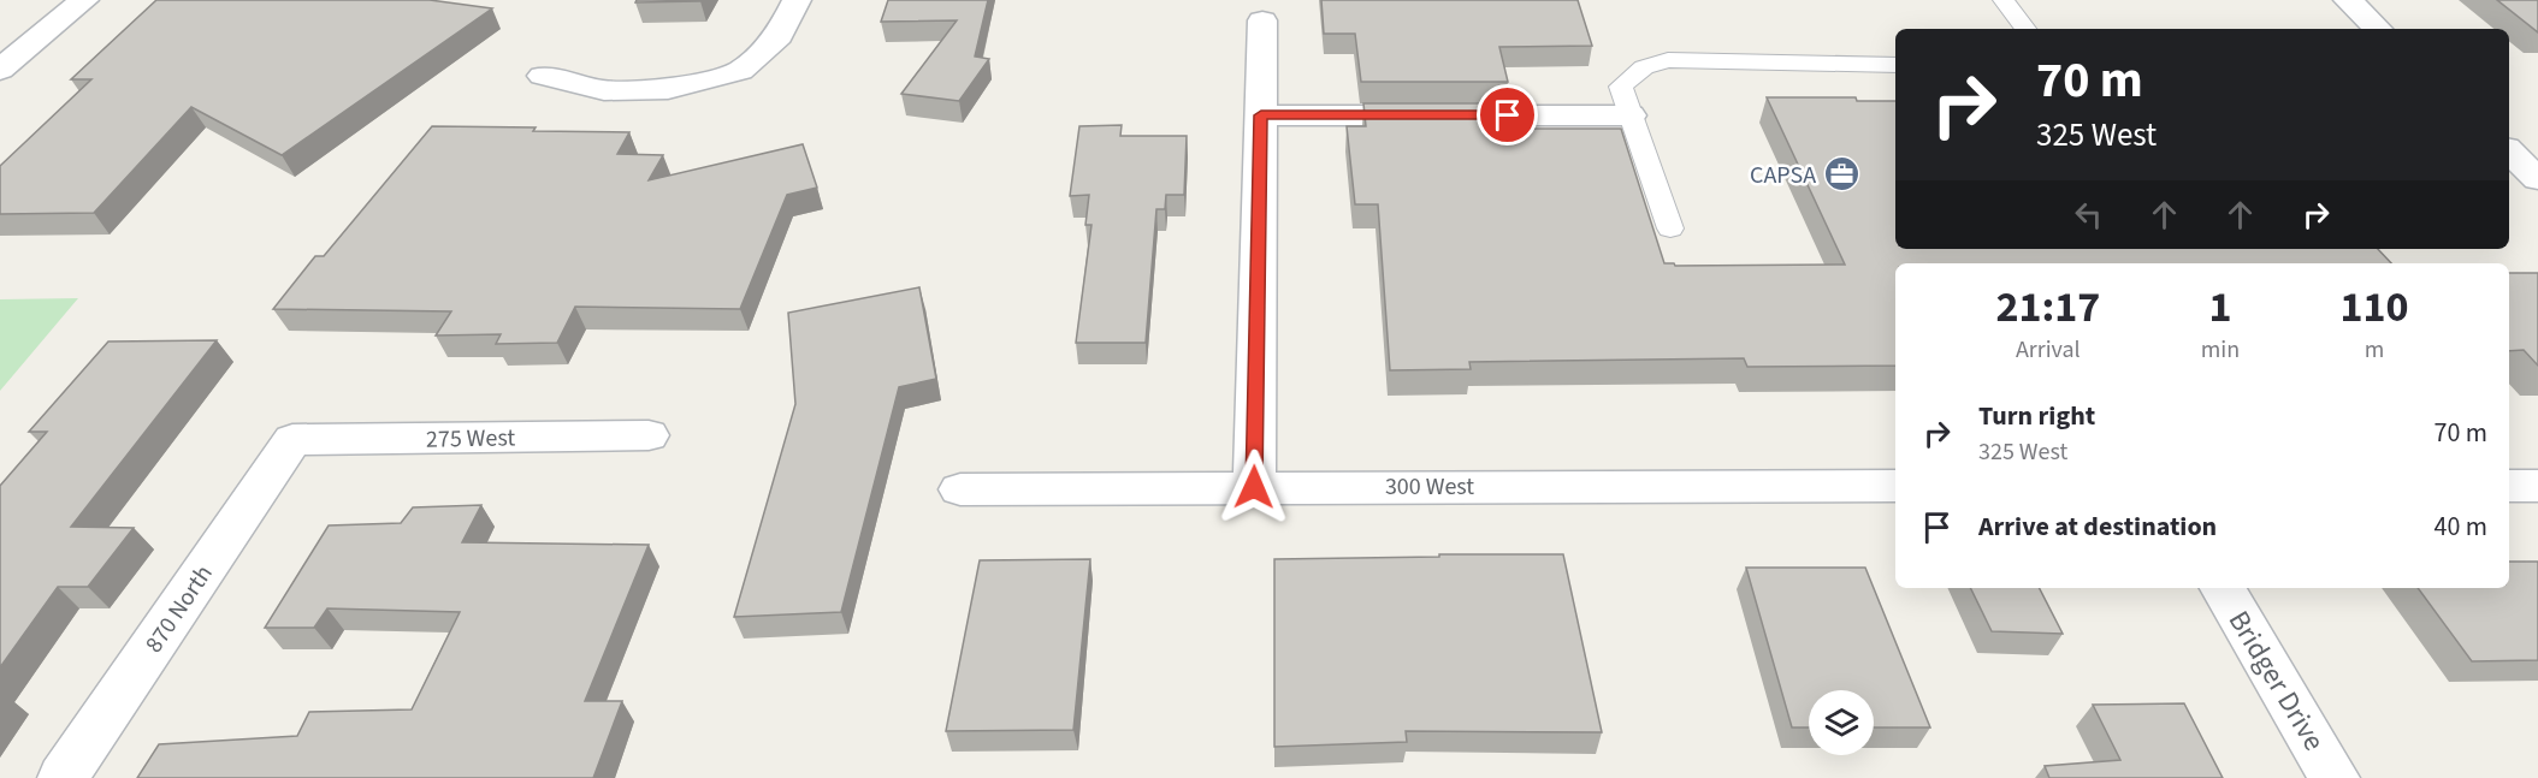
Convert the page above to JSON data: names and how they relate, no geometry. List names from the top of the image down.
{
  "streets": {
    "street": [
      "275 West",
      "300 West",
      "870 North",
      "Bridger Drive"
    ]
  },
  "crossings": [
    ["275 West", "870 North"]
  ],
  "places": {
    "office": ["CAPSA"]
  },
  "page": {
    "turn": ["70 m", "325 West"],
    "eta": [
      "21:17",
      "Arrival",
      "1",
      "min",
      "110",
      "m"
    ],
    "list": [
      {
        "name": "Turn right",
        "note": "325 West",
        "value": "70 m"
      },
      {
        "name": "Arrive at destination",
        "value": "40 m"
      }
    ]
  }
}
